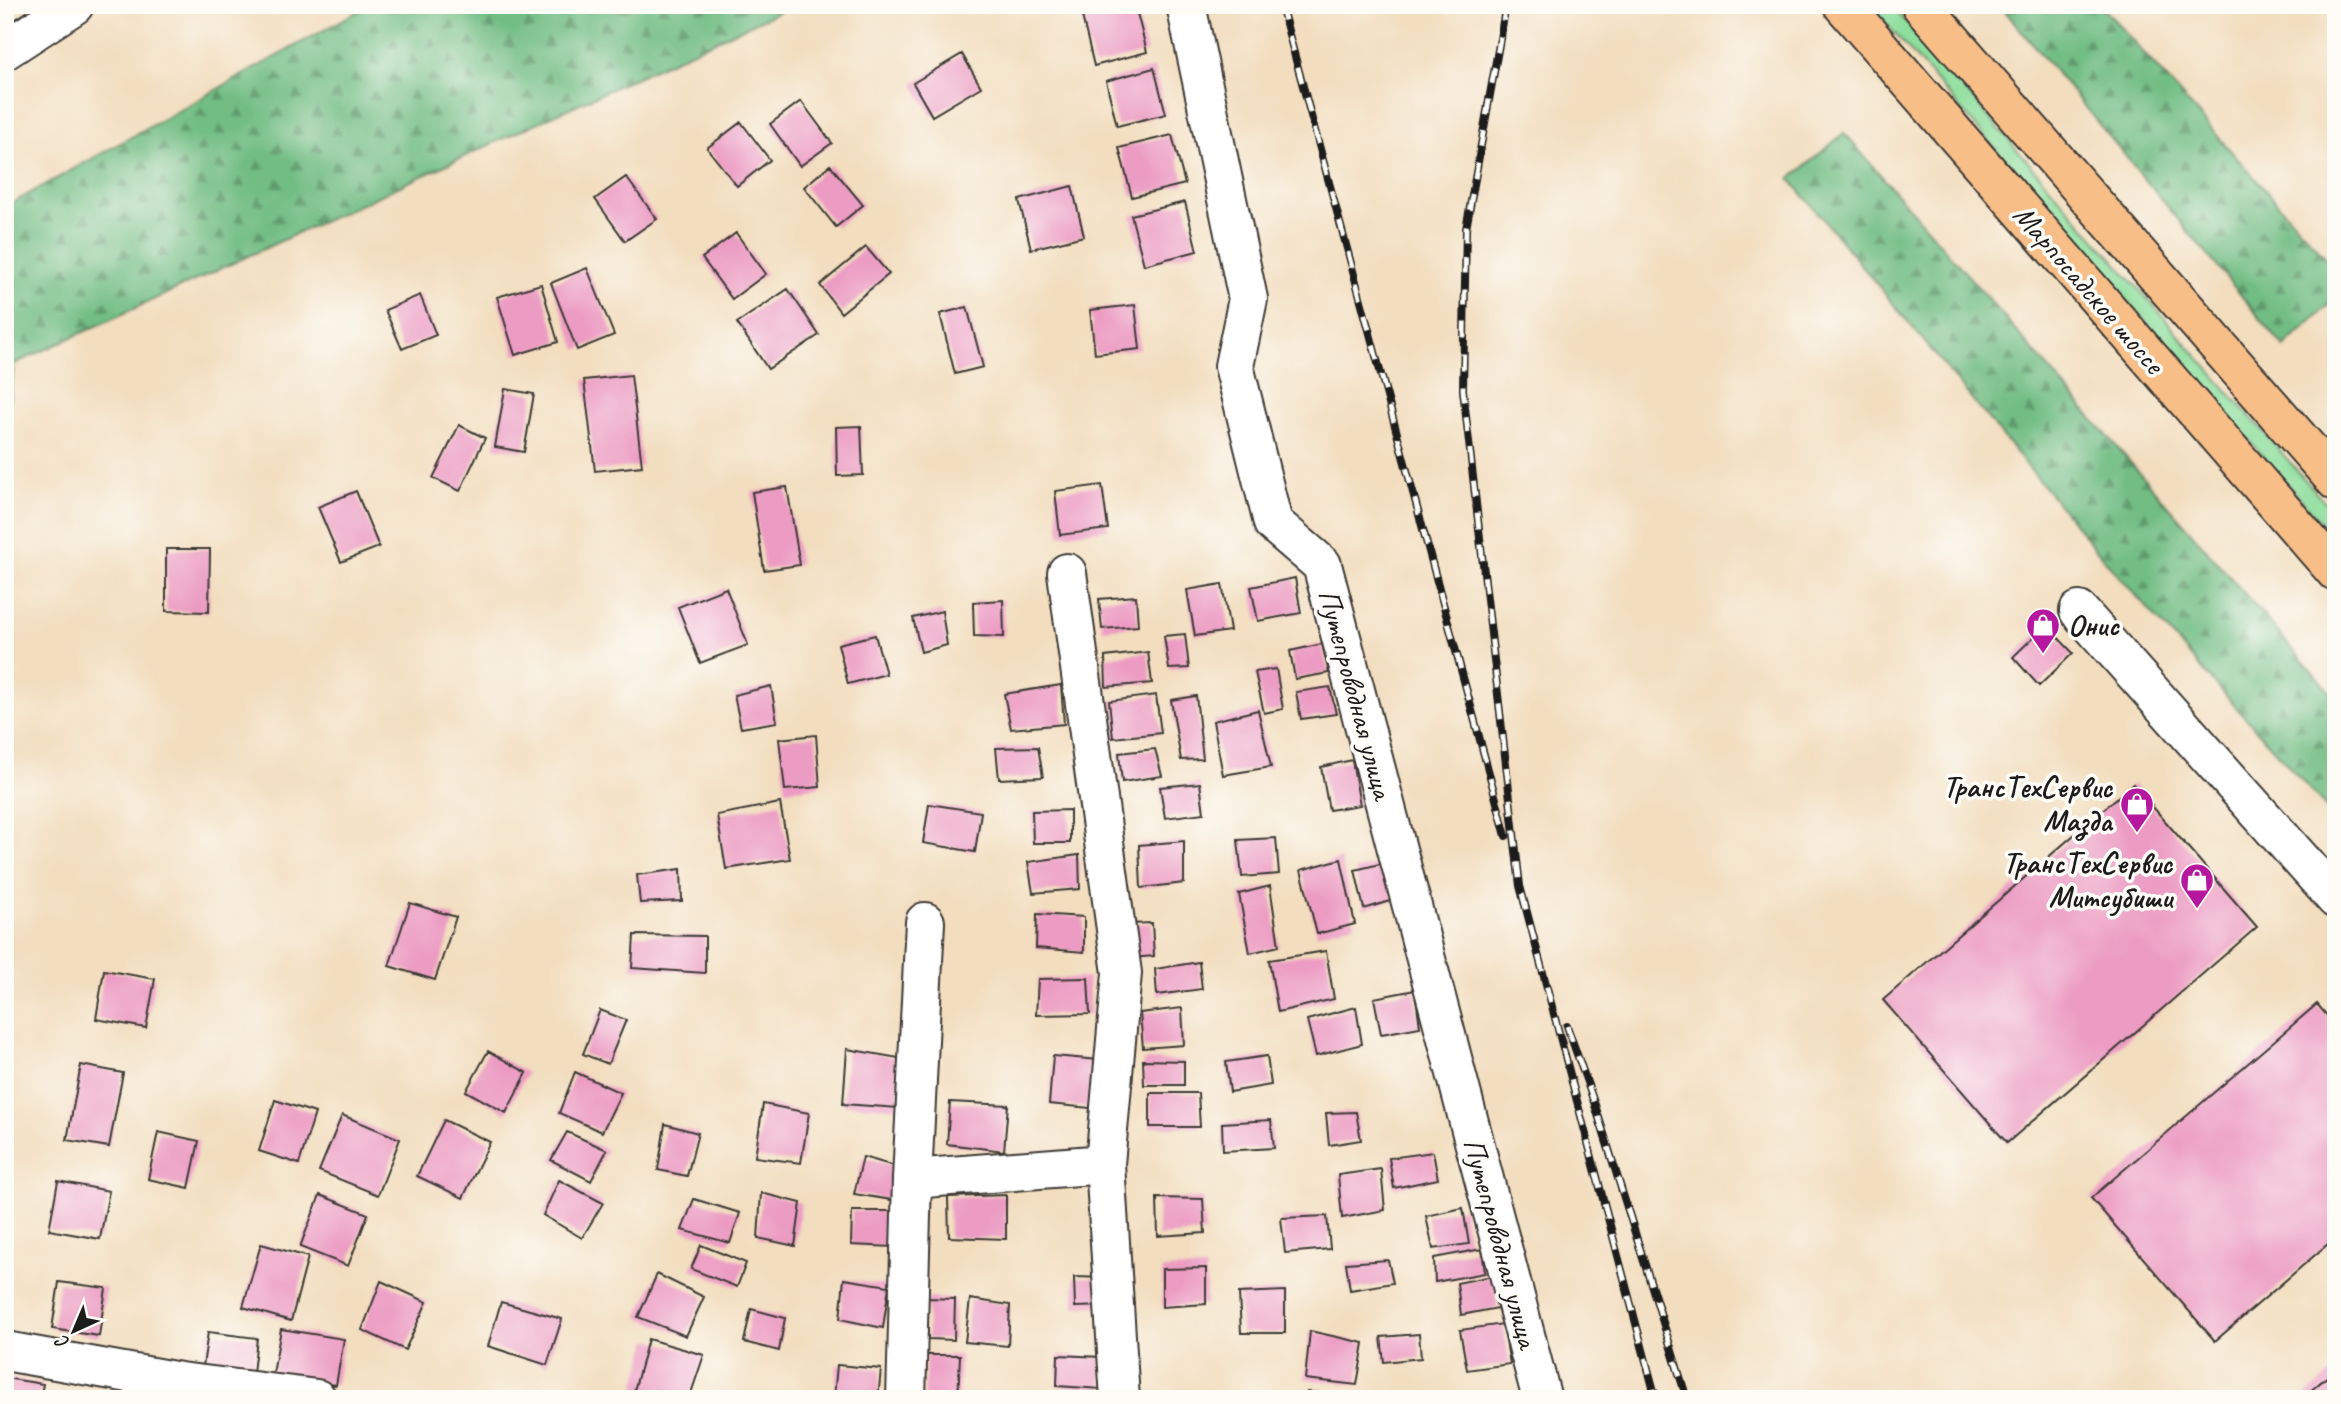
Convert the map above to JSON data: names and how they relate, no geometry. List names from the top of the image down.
{
  "streets": {
    "main road": ["Марпосадское шоссе"],
    "street": ["Путепроводная улица"]
  },
  "places": {
    "shop": ["Онис", "ТрансТехСервис Мазда", "ТрансТехСервис Митсубиши"]
  },
  "north": "bottom left"
}
